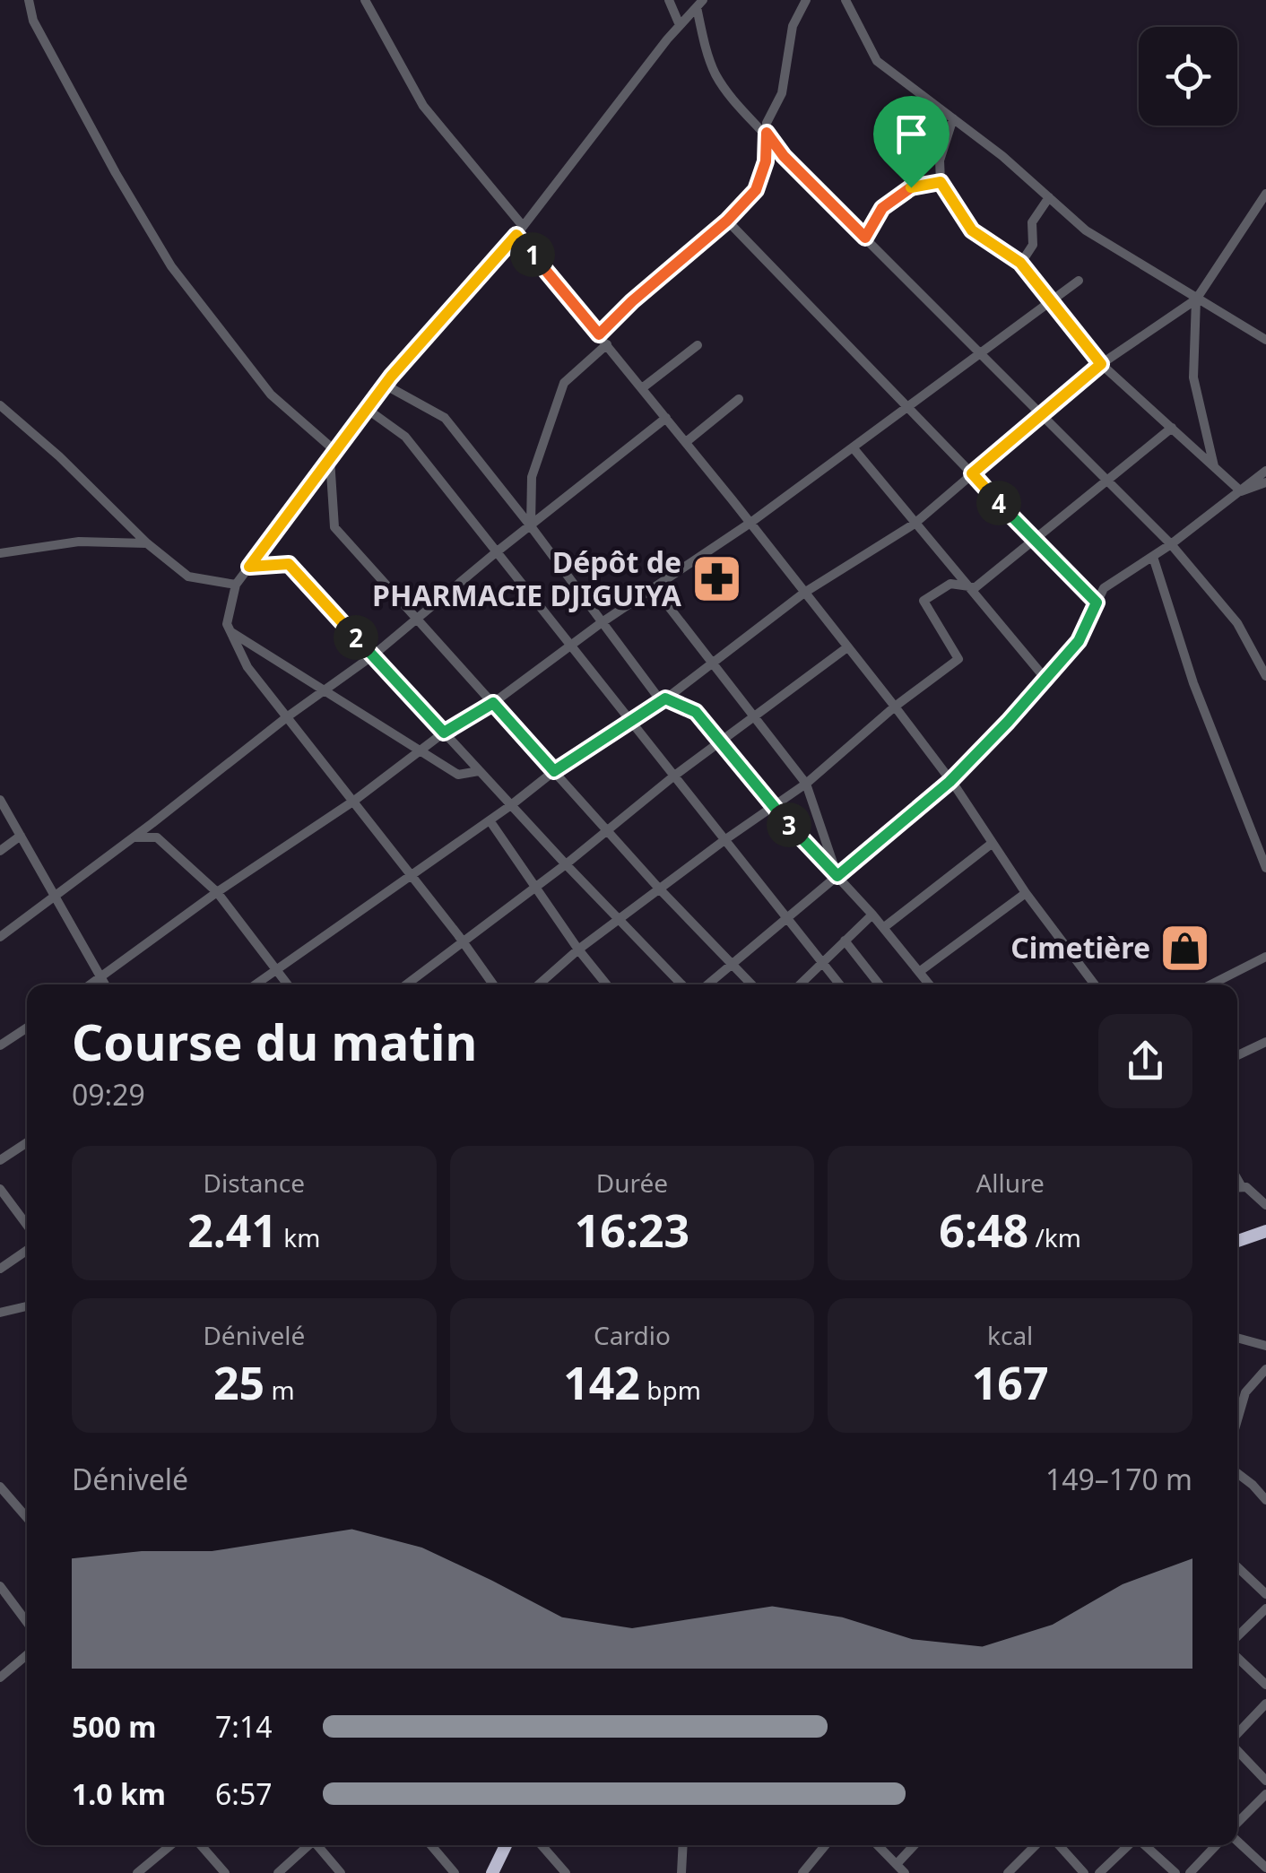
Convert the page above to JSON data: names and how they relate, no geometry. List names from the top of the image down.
{
  "places": {
    "pharmacy": ["Dépôt de PHARMACIE DJIGUIYA"],
    "shop": ["Cimetière"]
  },
  "page": {
    "pins": [
      "1",
      "4",
      "2",
      "3"
    ],
    "heading": ["Course du matin", "09:29"],
    "stats": [
      ["Distance", "2.41 km"],
      ["Durée", "16:23"],
      ["Allure", "6:48 /km"],
      ["Dénivelé", "25 m"],
      ["Cardio", "142 bpm"],
      ["kcal", "167"]
    ],
    "chart": ["Dénivelé", "149–170 m"],
    "list": [
      {
        "name": "500 m",
        "note": "7:14"
      },
      {
        "name": "1.0 km",
        "note": "6:57"
      }
    ]
  }
}
